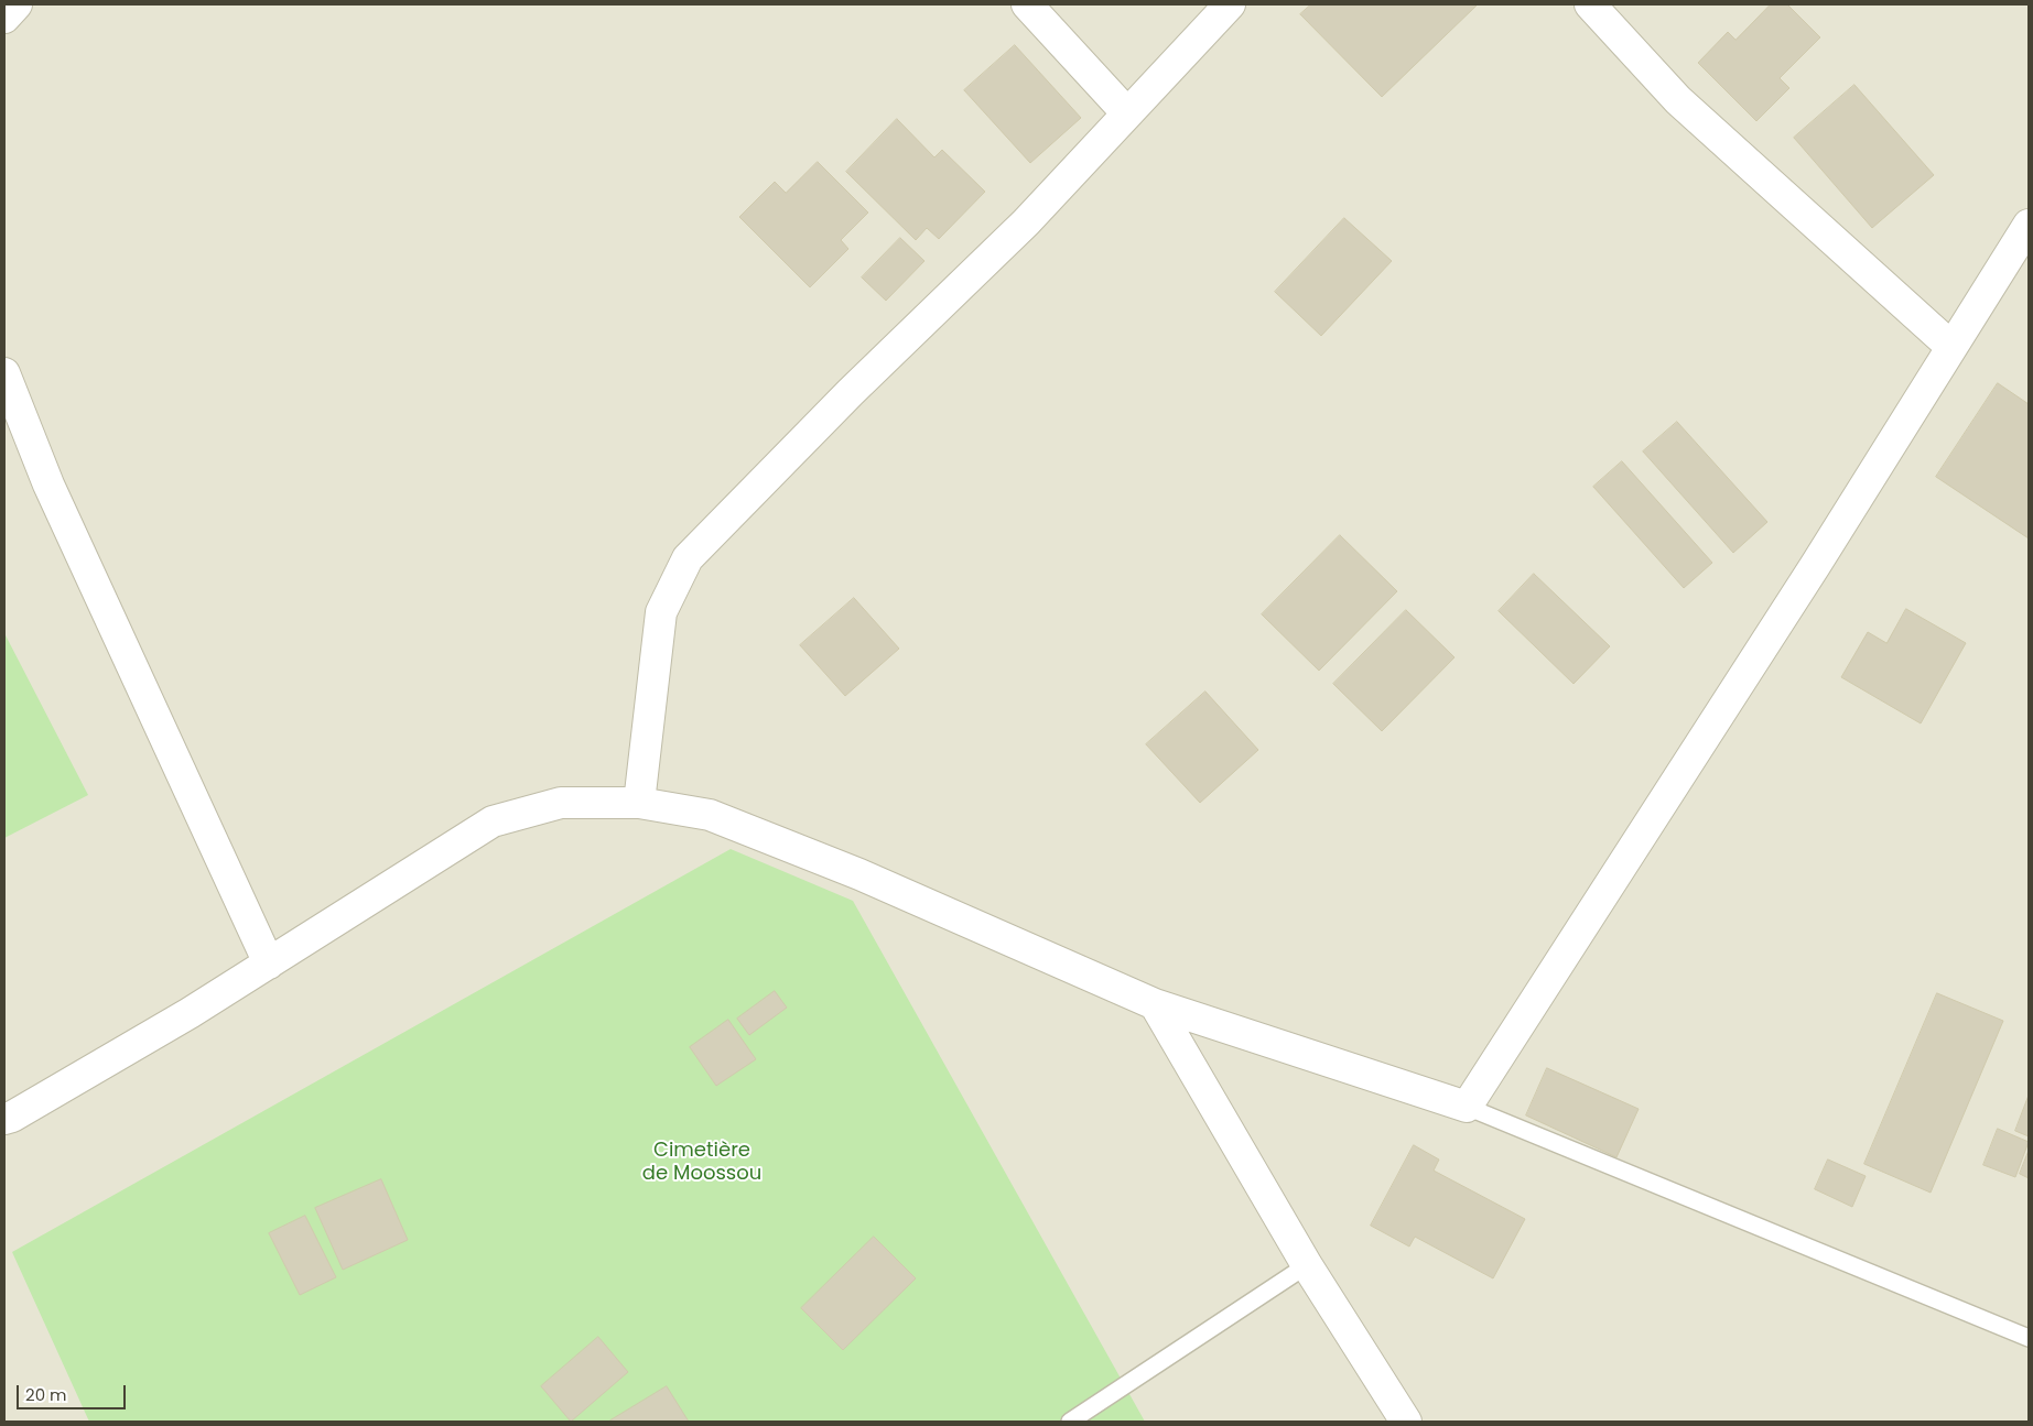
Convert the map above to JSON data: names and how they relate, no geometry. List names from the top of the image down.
{
  "parks": ["Cimetière de Moossou"],
  "scale_bar": "20 m"
}
